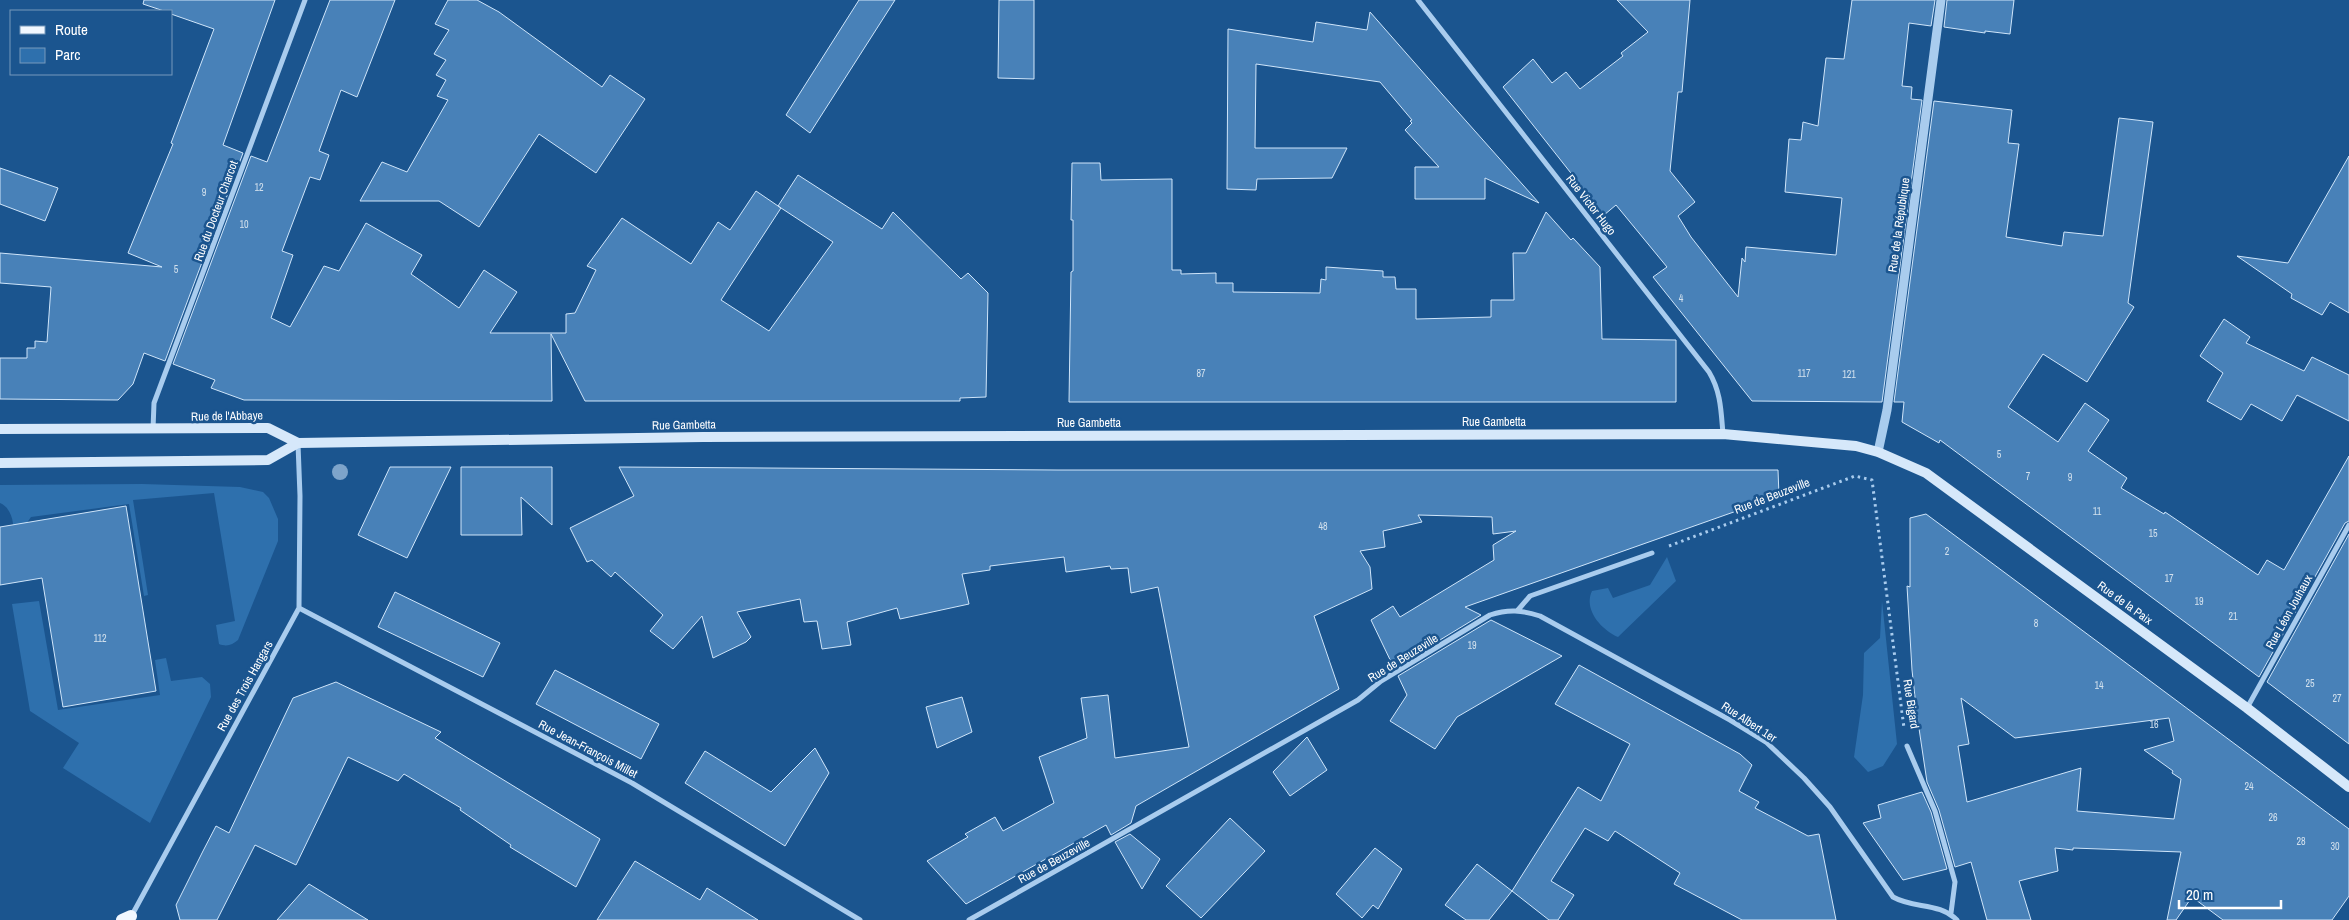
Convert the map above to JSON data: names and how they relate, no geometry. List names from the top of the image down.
{
  "streets": {
    "main road": ["Rue de l'Abbaye", "Rue Gambetta", "Rue de la Paix"],
    "street": [
      "Rue Victor Hugo",
      "Rue du Docteur Charcot",
      "Rue de la République",
      "Rue de Beuzeville",
      "Rue Léon Jouhaux",
      "Rue des Trois Hangars",
      "Rue Bigard",
      "Rue Albert 1er",
      "Rue Jean-François Millet"
    ]
  },
  "crossings": [
    ["Rue Victor Hugo", "Rue Gambetta"],
    ["Rue du Docteur Charcot", "Rue de l'Abbaye"],
    ["Rue de la République", "Rue Gambetta"],
    ["Rue de la République", "Rue de la Paix"],
    ["Rue de l'Abbaye", "Rue Gambetta"],
    ["Rue de l'Abbaye", "Rue des Trois Hangars"],
    ["Rue Gambetta", "Rue de la Paix"],
    ["Rue Gambetta", "Rue des Trois Hangars"],
    ["Rue de Beuzeville", "Rue Bigard"],
    ["Rue de Beuzeville", "Rue Albert 1er"],
    ["Rue de la Paix", "Rue Léon Jouhaux"],
    ["Rue des Trois Hangars", "Rue Jean-François Millet"],
    ["Rue Bigard", "Rue Albert 1er"]
  ],
  "house_numbers": [
    "12",
    "9",
    "10",
    "5",
    "4",
    "87",
    "117",
    "121",
    "5",
    "7",
    "9",
    "11",
    "48",
    "15",
    "2",
    "17",
    "19",
    "21",
    "8",
    "112",
    "19",
    "25",
    "14",
    "27",
    "16",
    "24",
    "26",
    "28",
    "30"
  ],
  "legend": ["Route", "Parc"],
  "scale_bar": "20 m"
}
